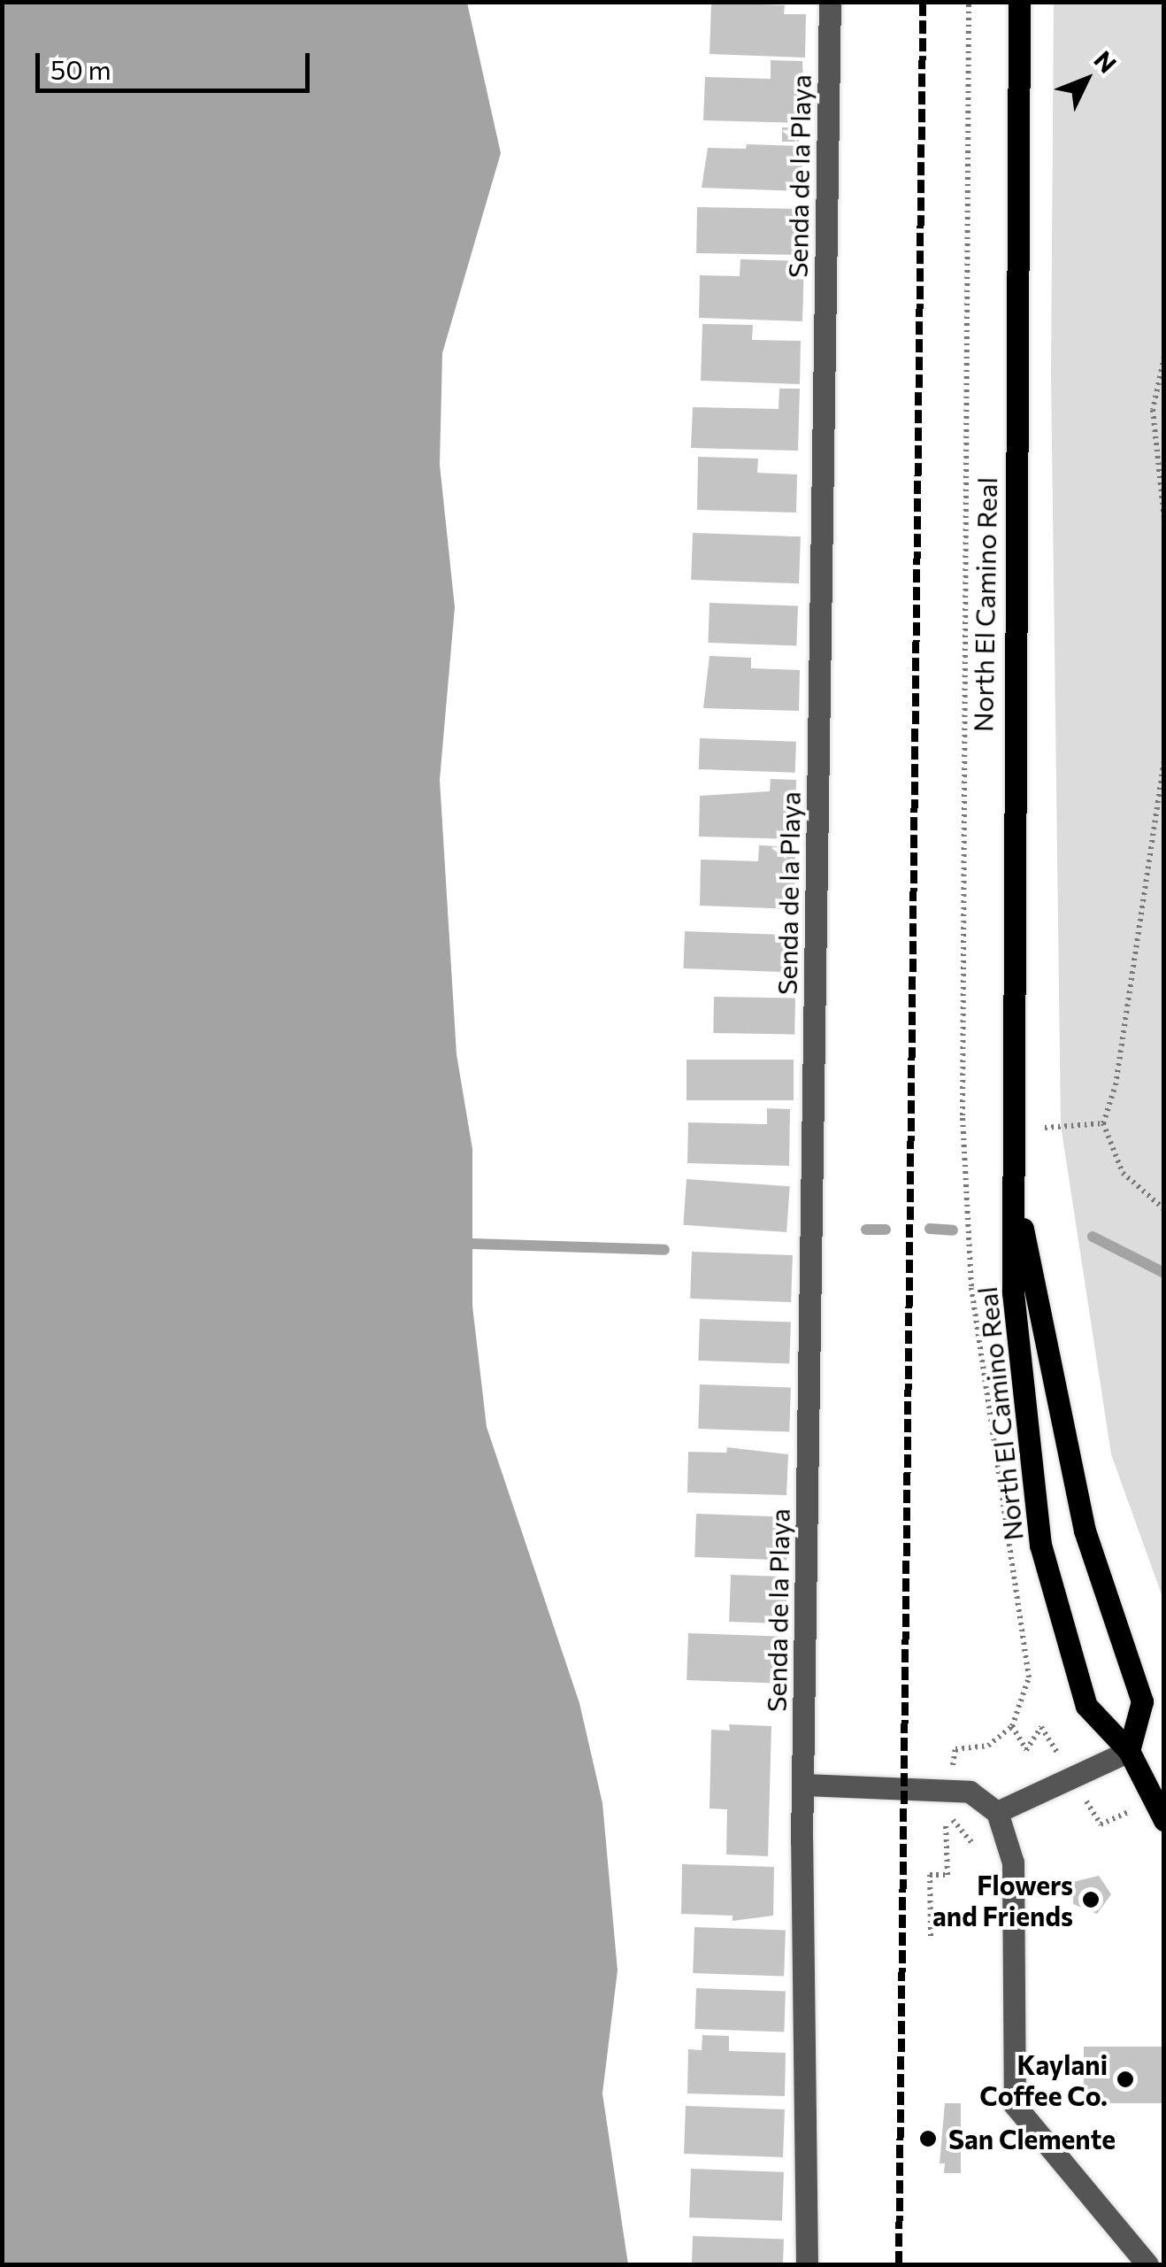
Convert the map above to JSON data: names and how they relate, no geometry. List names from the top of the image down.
{
  "streets": {
    "main road": ["North El Camino Real"],
    "street": ["Senda de la Playa"]
  },
  "places": ["Flowers and Friends", "Kaylani Coffee Co.", "San Clemente"],
  "scale_bar": "50 m",
  "north": "top right"
}
